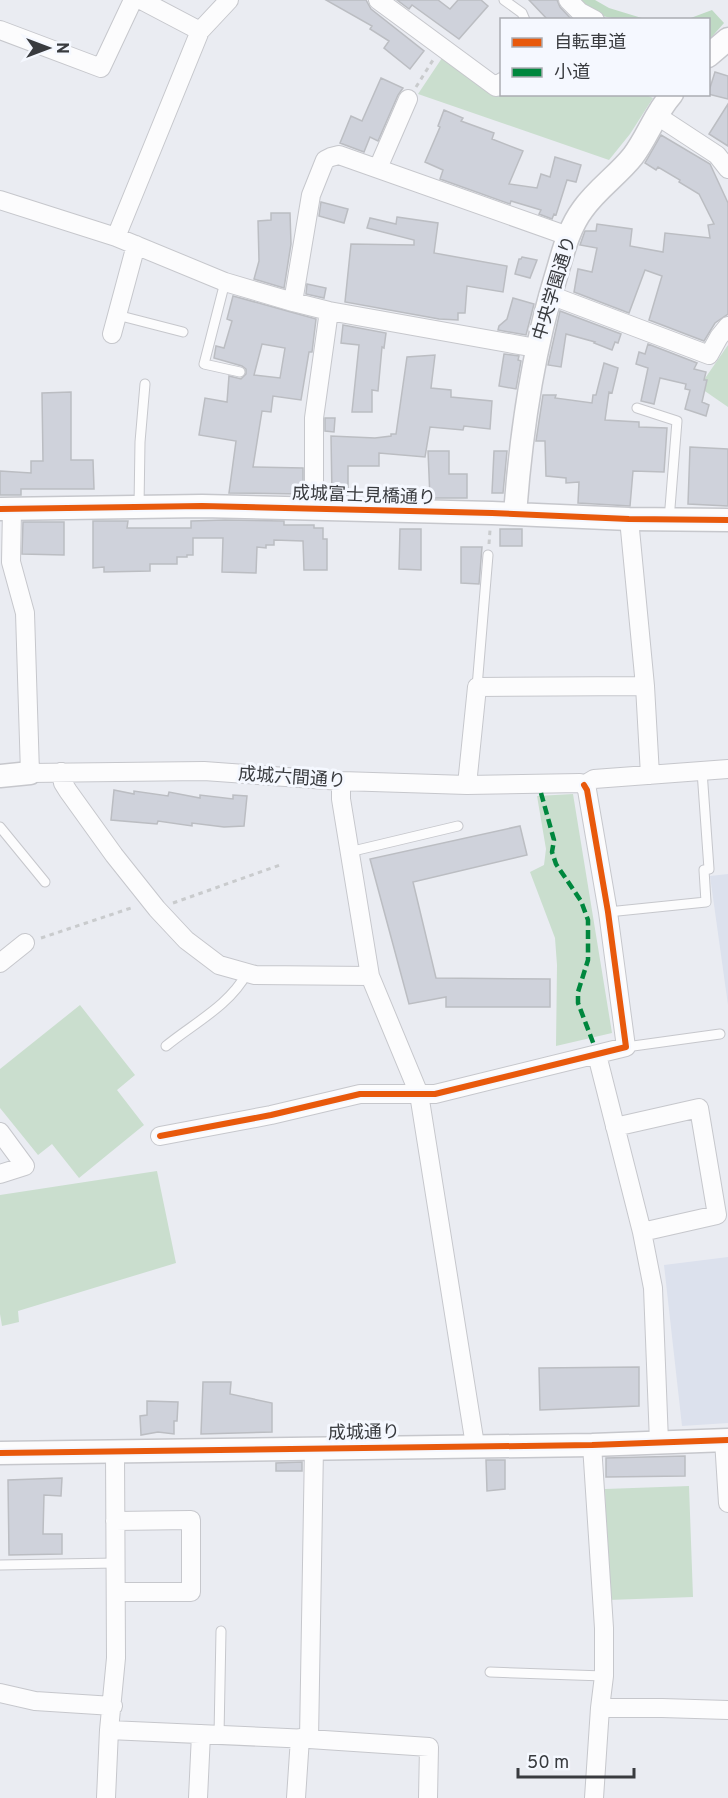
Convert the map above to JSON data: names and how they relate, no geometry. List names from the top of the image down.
{
  "streets": {
    "street": [
      "中央学園通り",
      "成城富士見橋通り",
      "成城六間通り",
      "成城通り"
    ]
  },
  "crossings": [
    ["中央学園通り", "成城富士見橋通り"]
  ],
  "legend": ["自転車道", "小道"],
  "scale_bar": "50 m",
  "north": "right"
}
